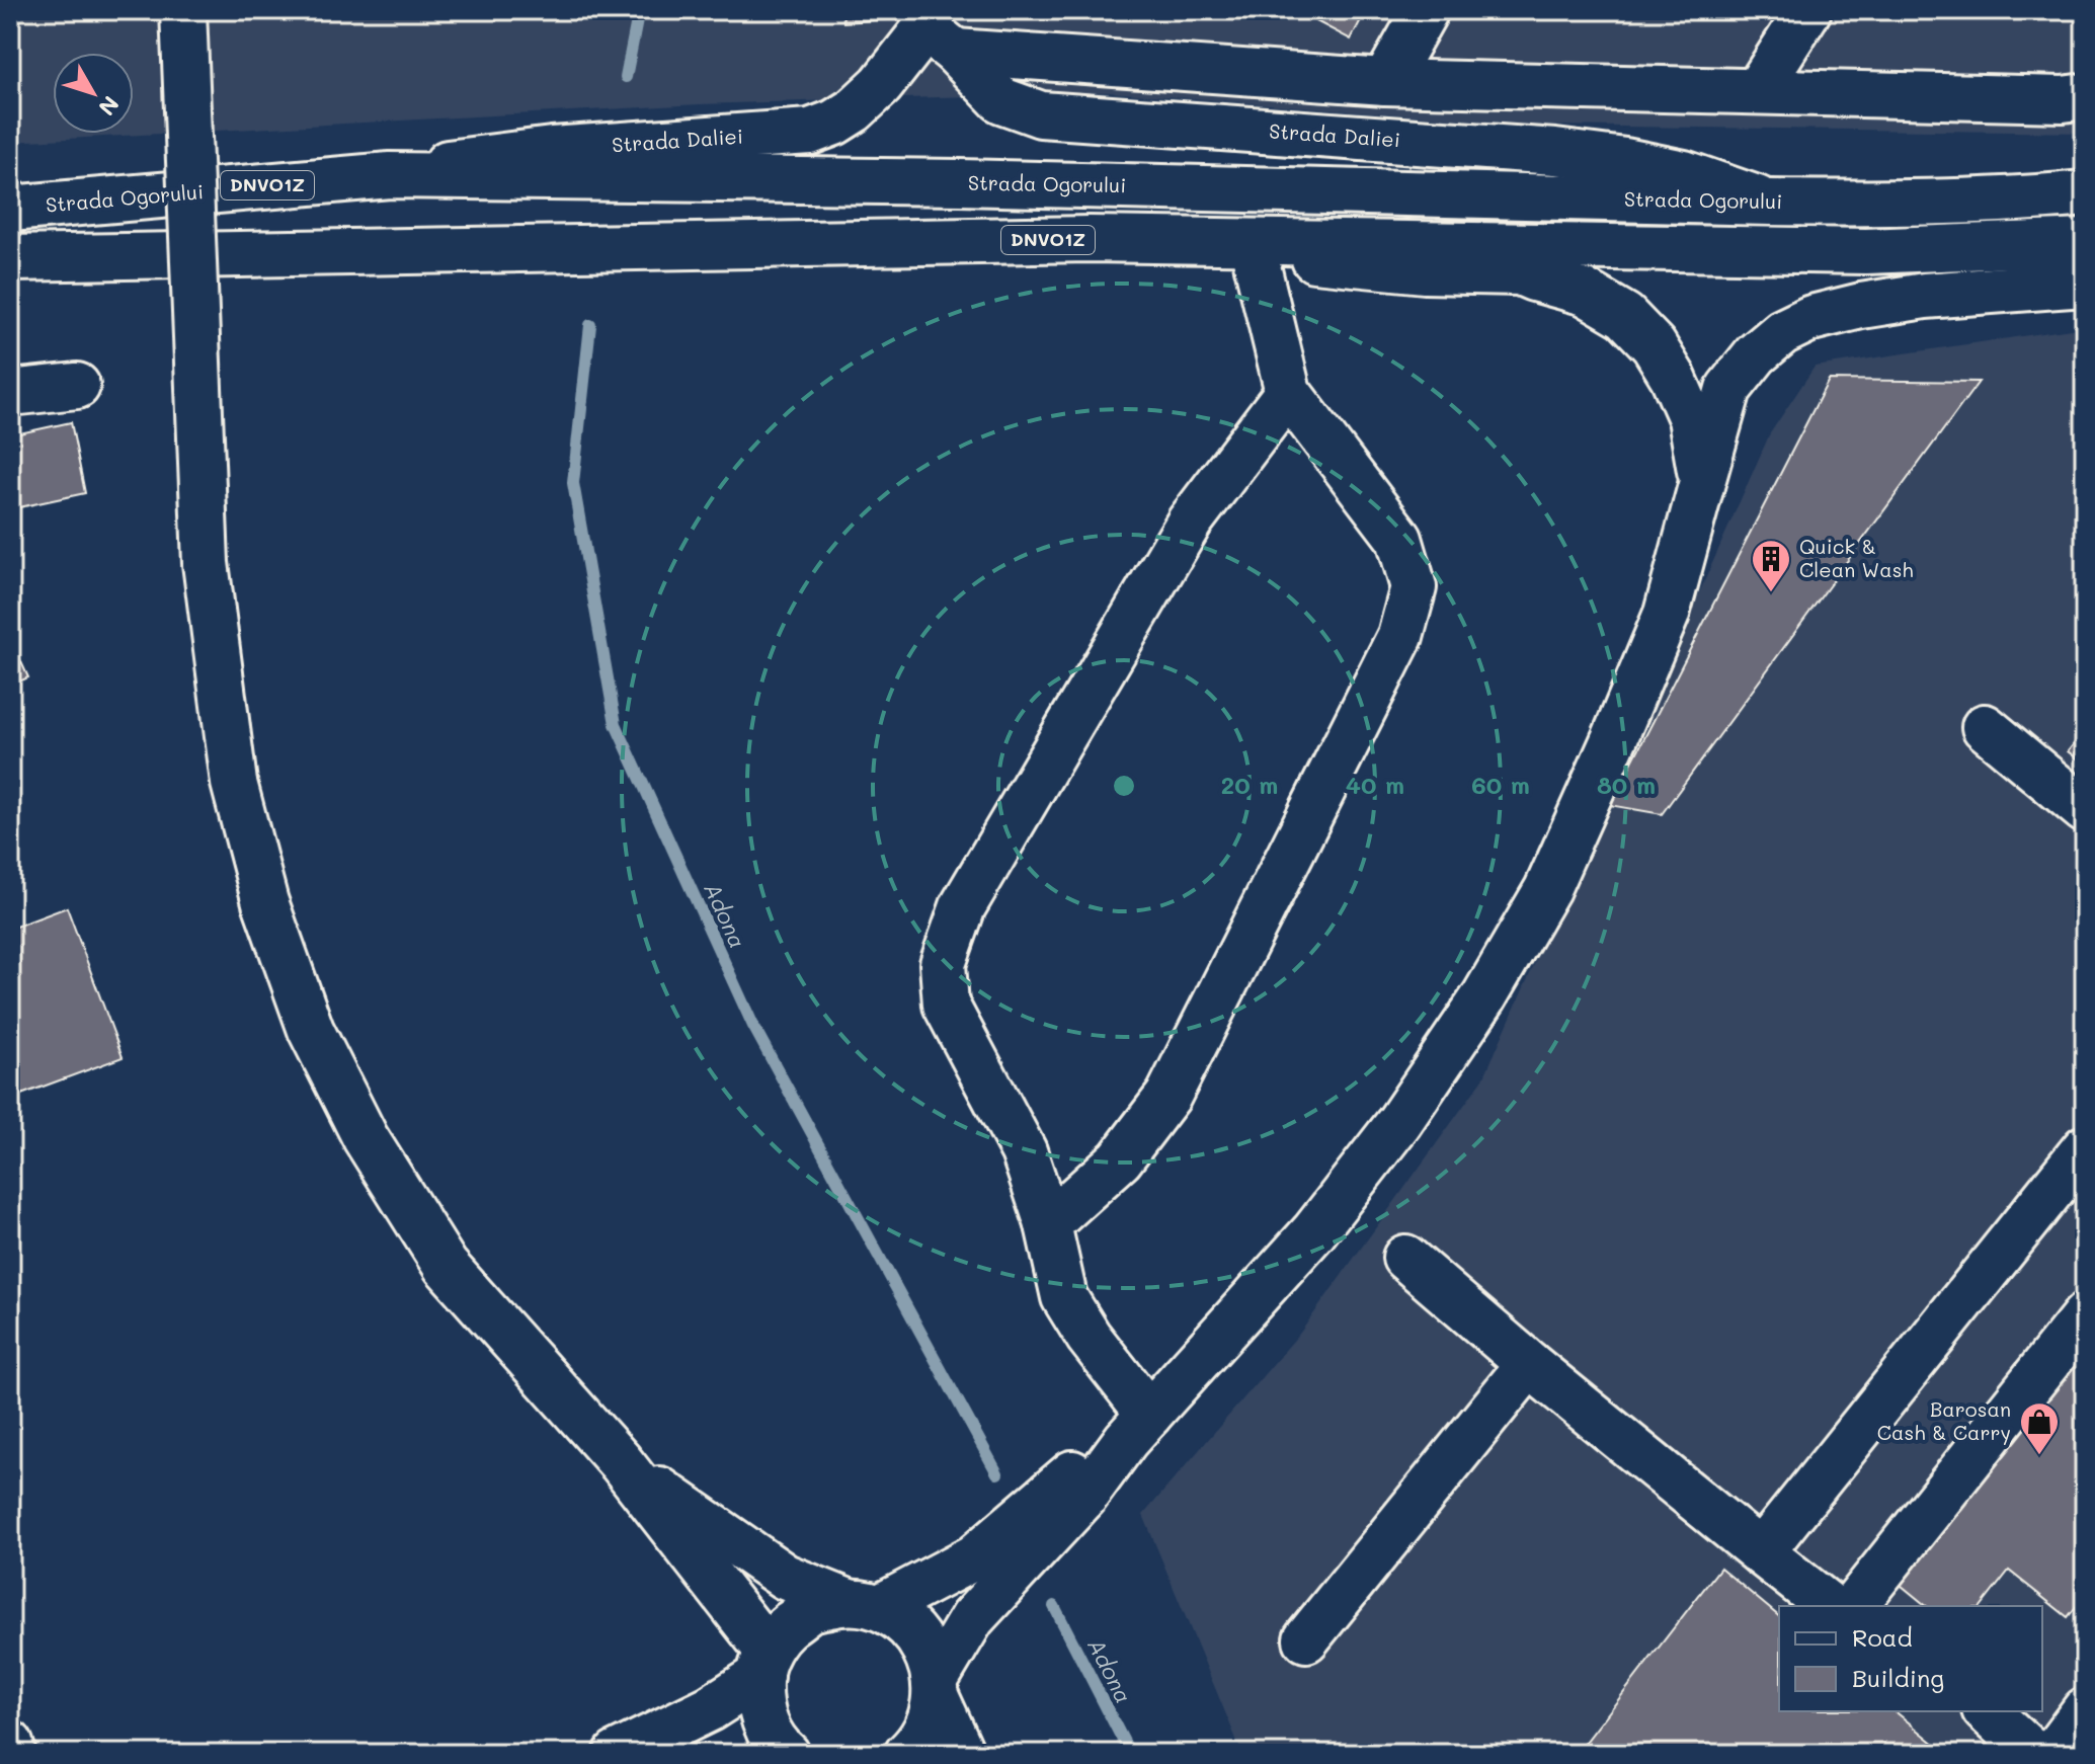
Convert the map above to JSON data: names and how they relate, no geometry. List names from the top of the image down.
{
  "streets": {
    "main road": ["Strada Daliei", "Strada Ogorului", "DNVO1Z"]
  },
  "crossings": [
    ["Strada Daliei", "Strada Ogorului"]
  ],
  "water": ["Adona"],
  "places": {
    "building": ["Quick & Clean Wash"],
    "shop": ["Barosan Cash & Carry"]
  },
  "legend": ["Road", "Building"],
  "north": "bottom right",
  "rings": [
    "20 m",
    "40 m",
    "60 m",
    "80 m"
  ]
}
